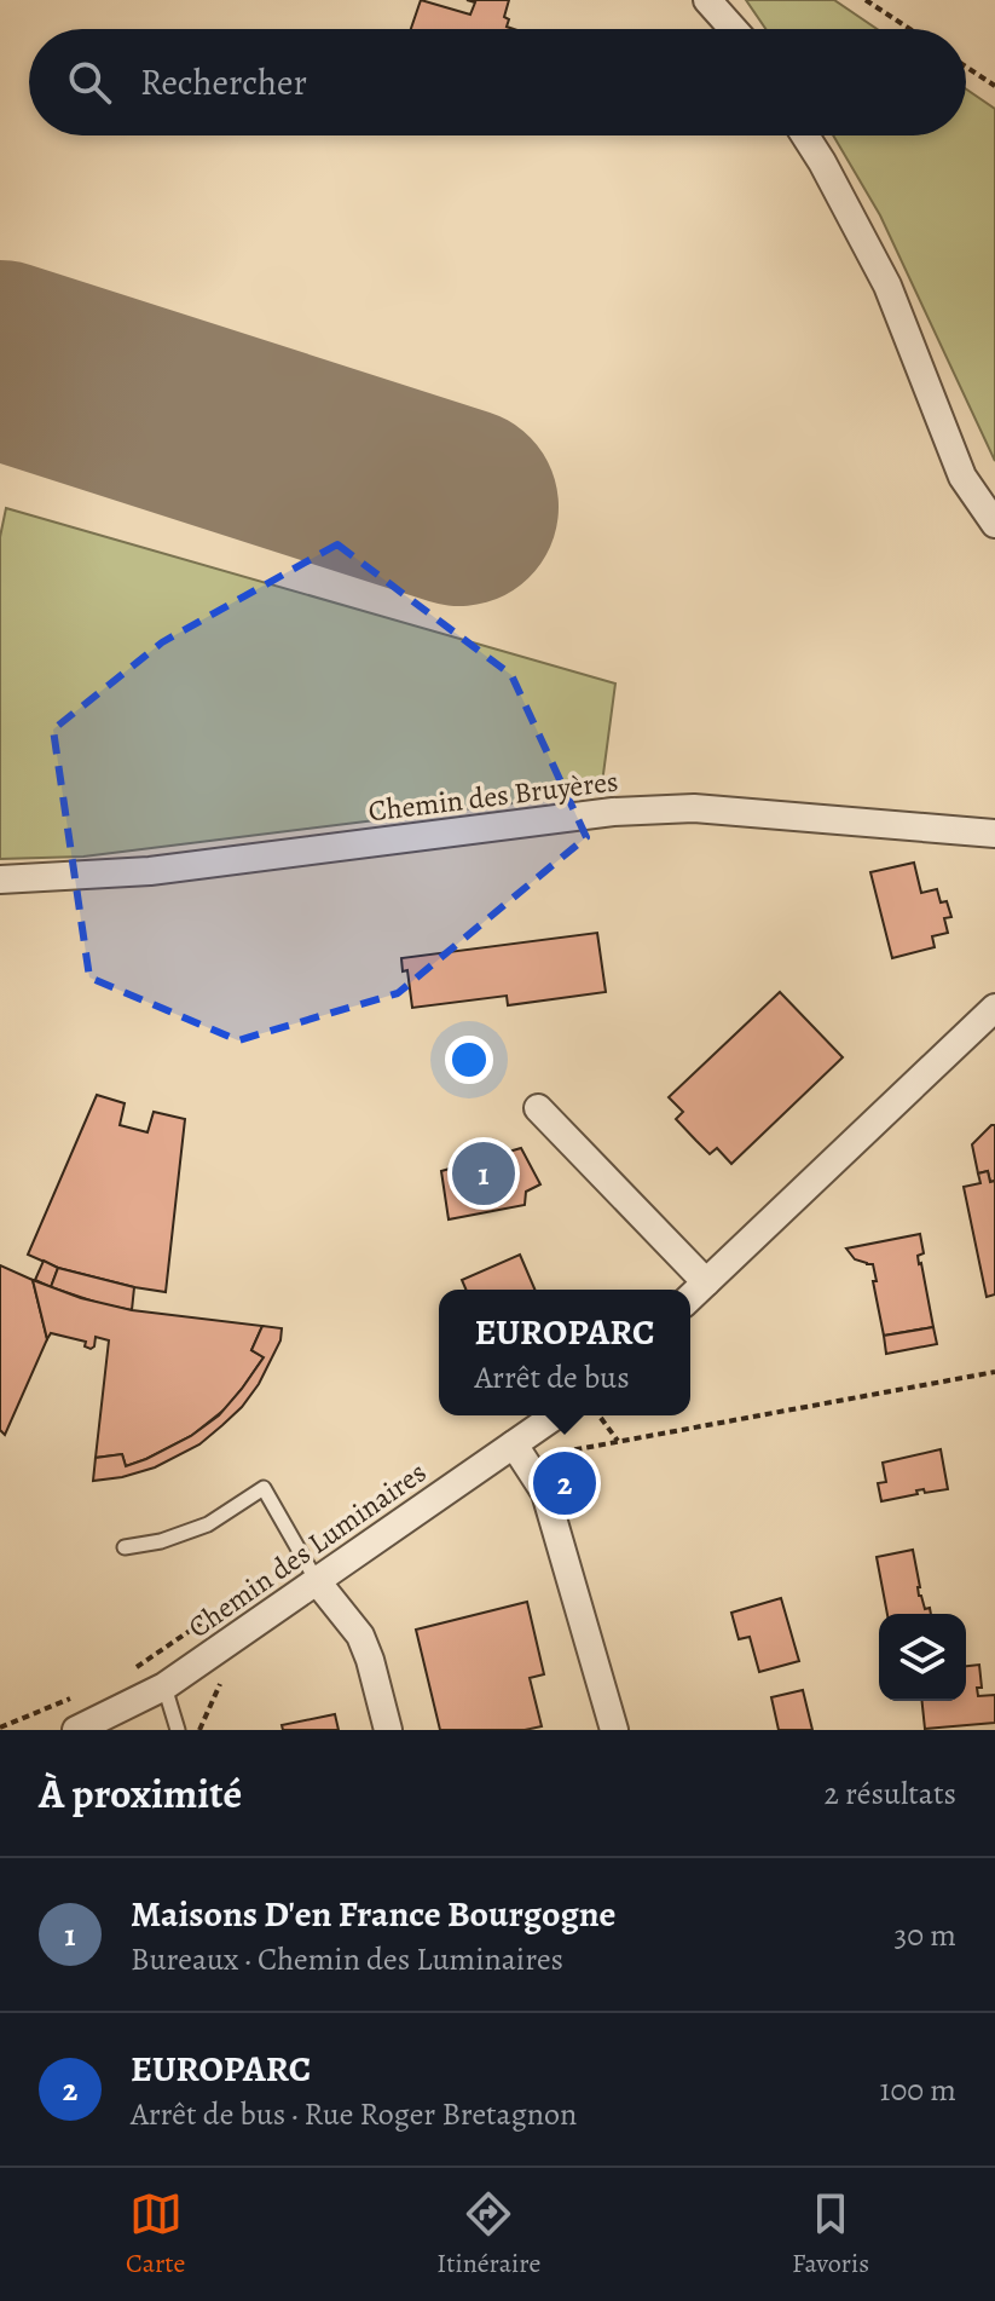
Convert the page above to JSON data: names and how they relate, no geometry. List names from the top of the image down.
{
  "streets": {
    "street": ["Chemin des Bruyères", "Chemin des Luminaires"]
  },
  "page": {
    "search": "Rechercher",
    "pins": ["1", "2"],
    "popup": ["EUROPARC", "Arrêt de bus"],
    "heading": ["À proximité", "2 résultats"],
    "list": [
      {
        "mark": "1",
        "name": "Maisons D'en France Bourgogne",
        "note": "Bureaux · Chemin des Luminaires",
        "value": "30 m"
      },
      {
        "mark": "2",
        "name": "EUROPARC",
        "note": "Arrêt de bus · Rue Roger Bretagnon",
        "value": "100 m"
      }
    ],
    "nav": ["Carte", "Itinéraire", "Favoris"]
  }
}
